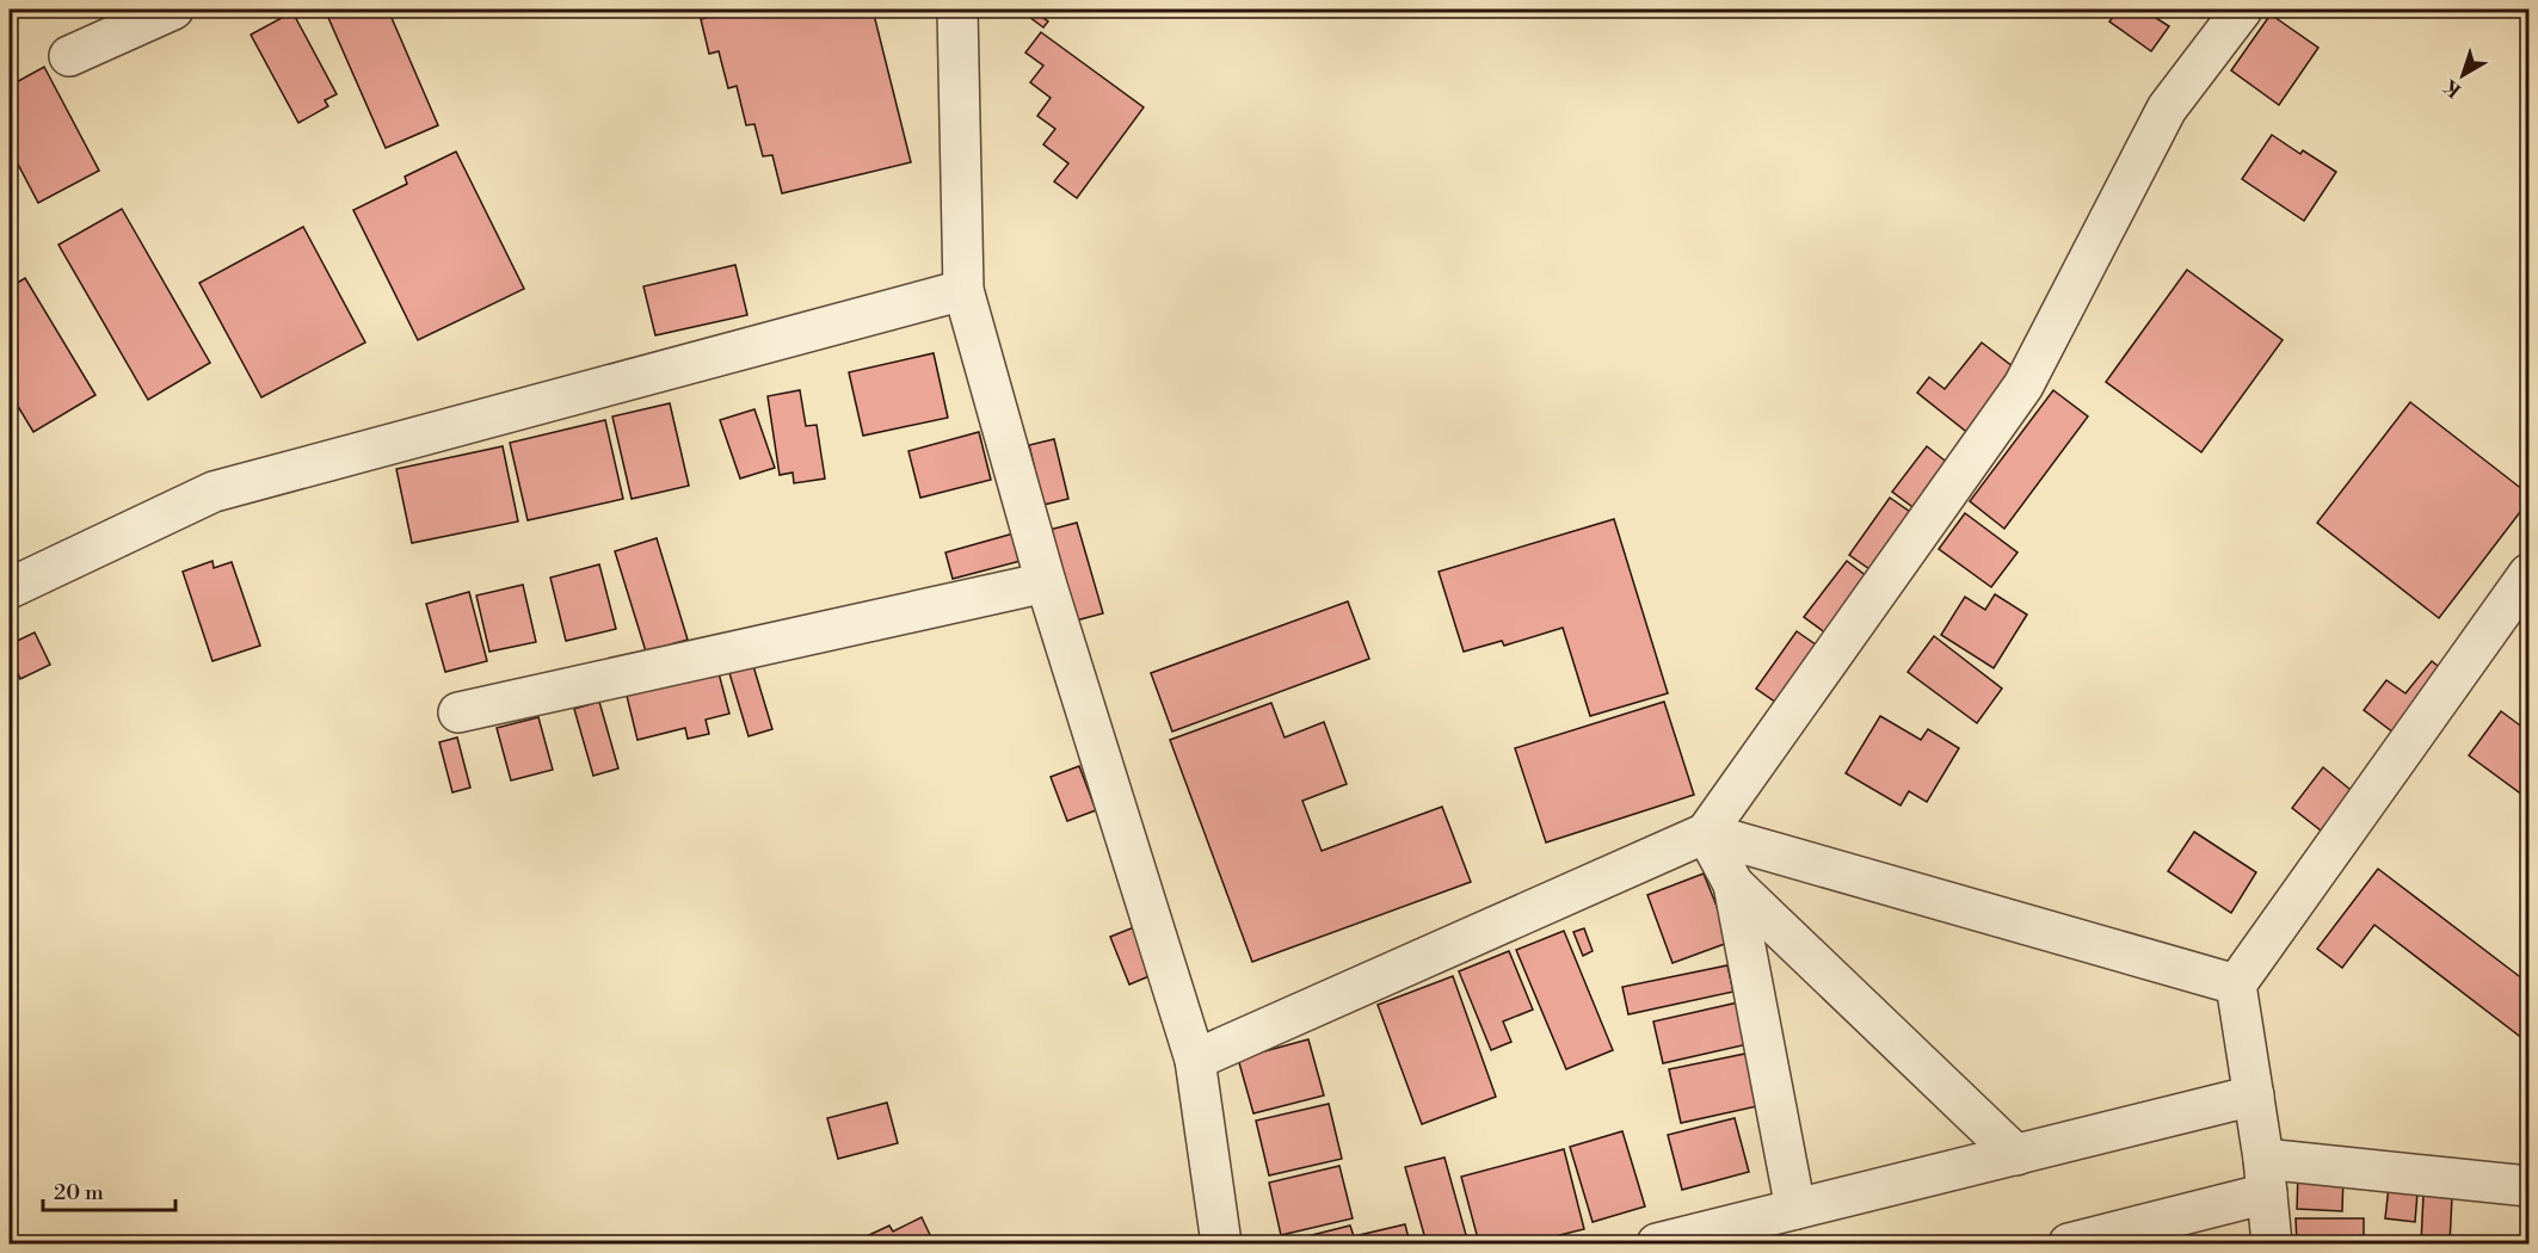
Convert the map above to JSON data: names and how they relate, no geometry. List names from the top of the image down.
{
  "scale_bar": "20 m",
  "north": "bottom left"
}
